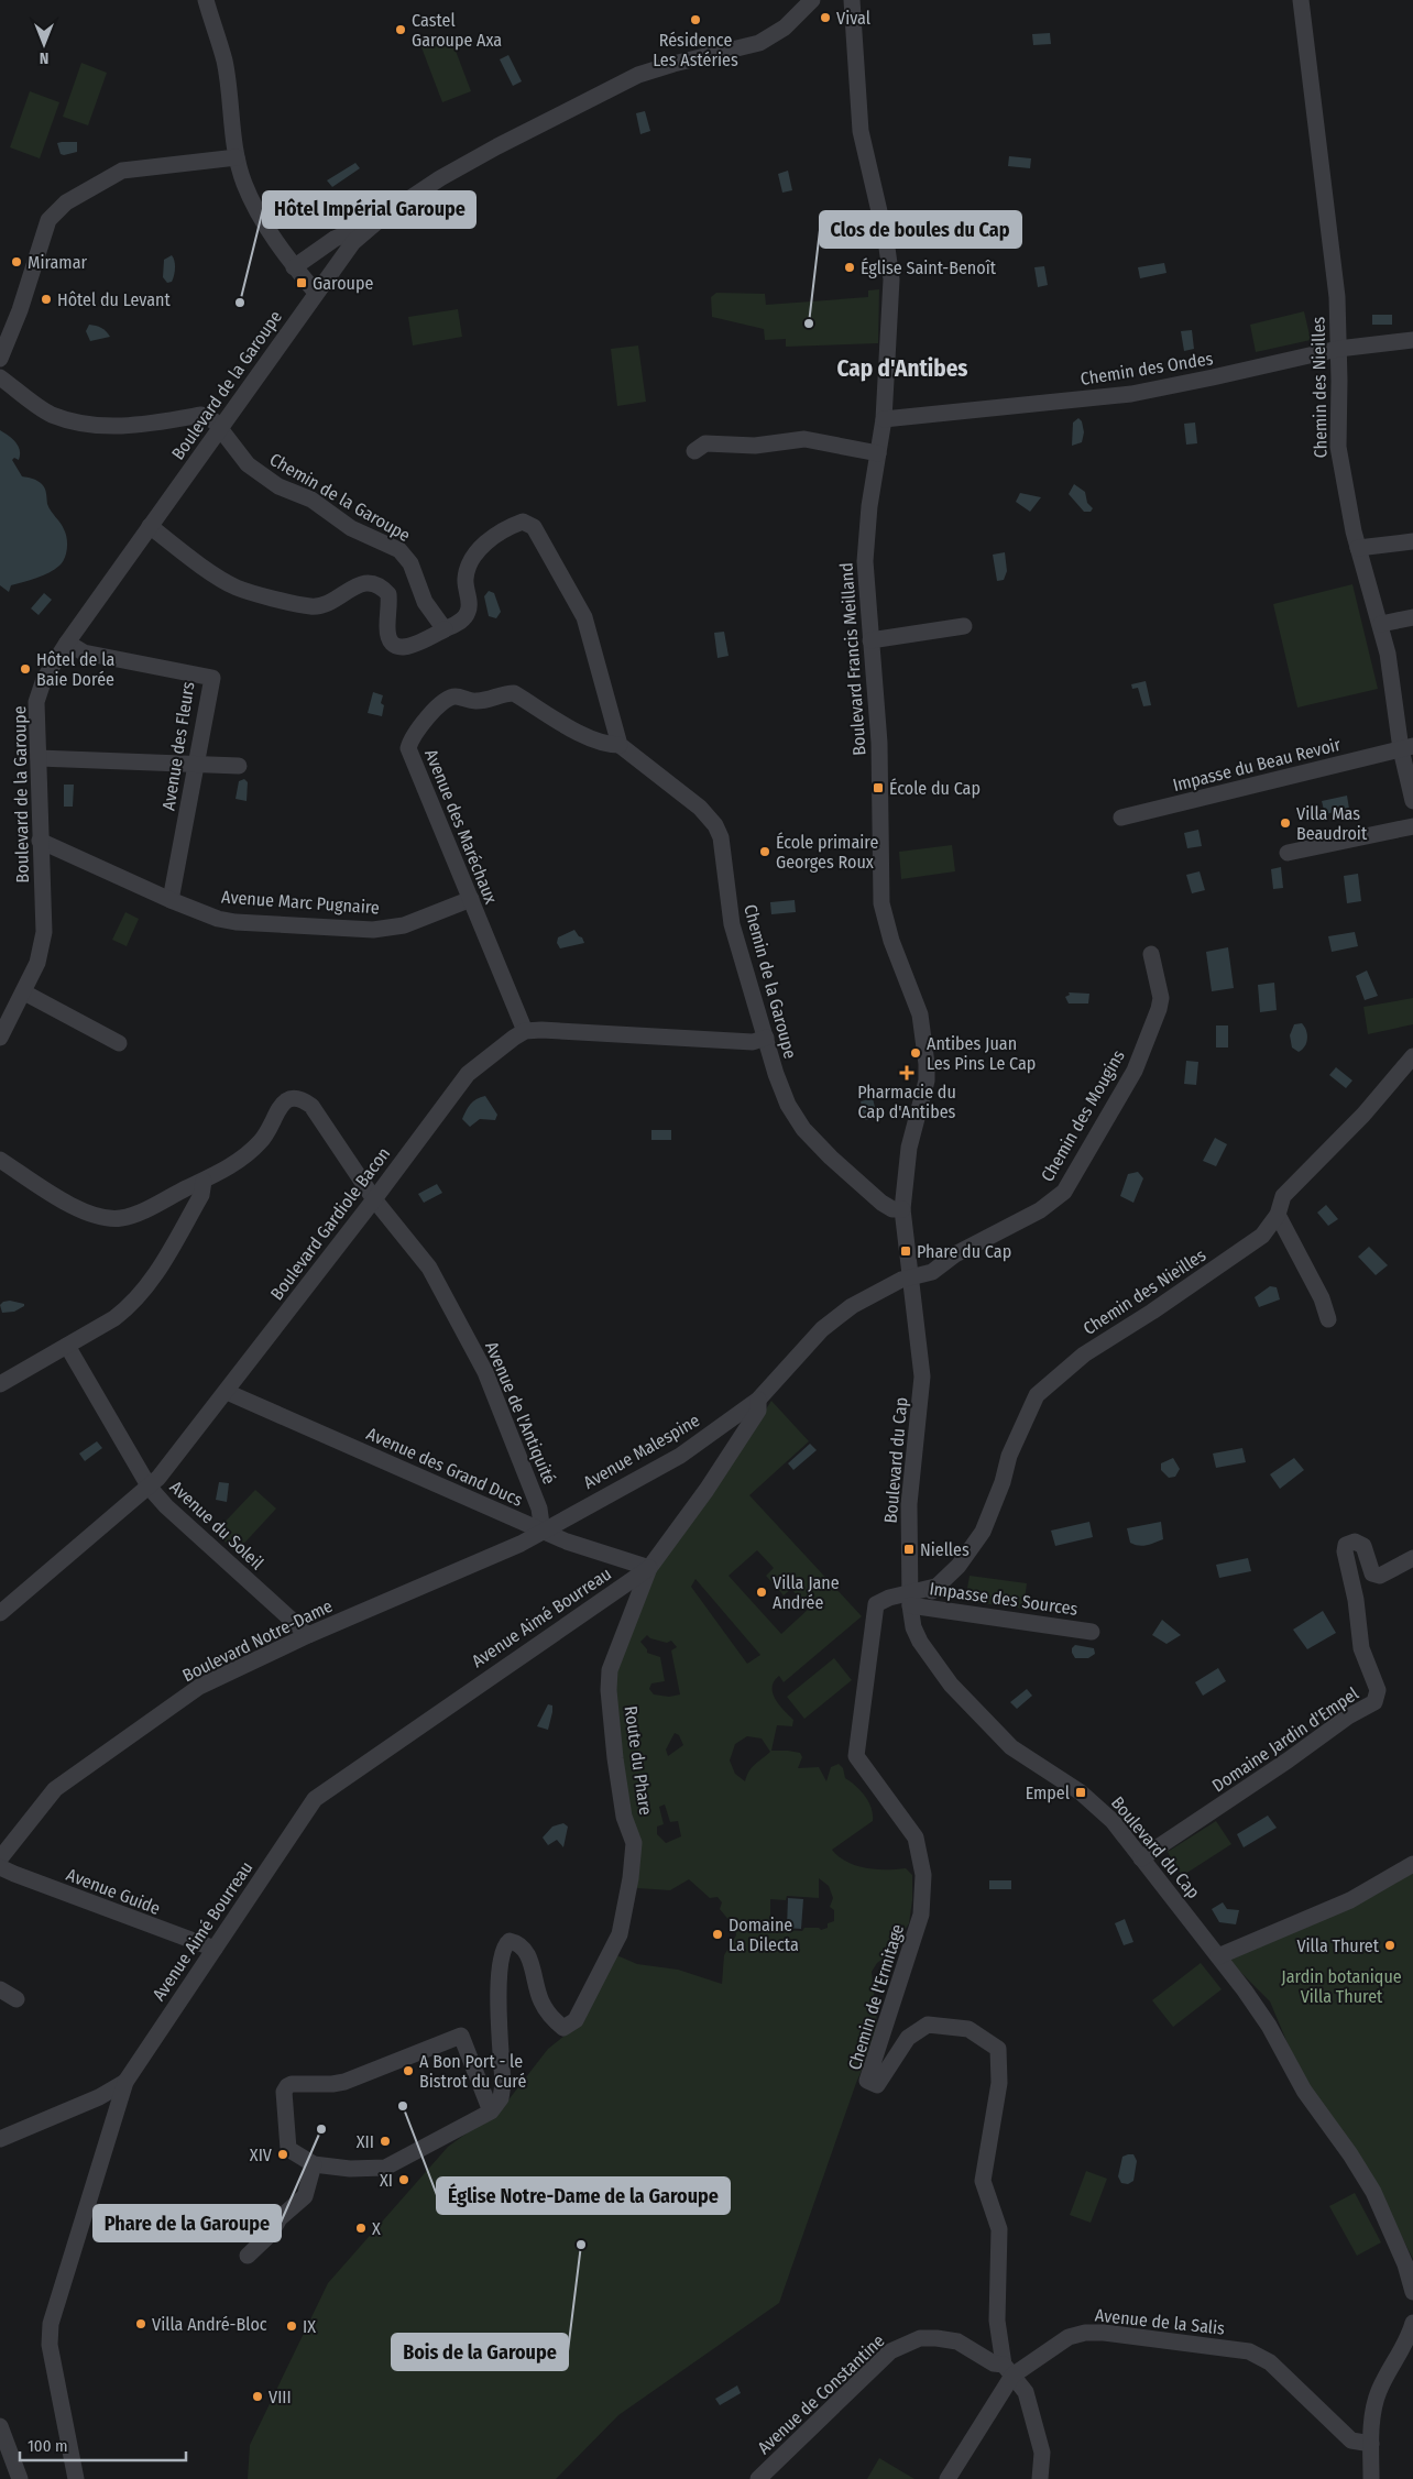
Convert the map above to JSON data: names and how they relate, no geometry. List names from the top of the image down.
{
  "streets": {
    "street": [
      "Chemin des Ondes",
      "Boulevard de la Garoupe",
      "Chemin des Nieilles",
      "Chemin de la Garoupe",
      "Boulevard Francis Meilland",
      "Avenue des Fleurs",
      "Impasse du Beau Revoir",
      "Avenue des Maréchaux",
      "Avenue Marc Pugnaire",
      "Chemin des Mougins",
      "Boulevard Gardiole Bacon",
      "Avenue de l'Antiquité",
      "Avenue Malespine",
      "Boulevard du Cap",
      "Avenue des Grand Ducs",
      "Avenue du Soleil",
      "Impasse des Sources",
      "Avenue Aimé Bourreau",
      "Boulevard Notre-Dame",
      "Domaine Jardin d'Empel",
      "Route du Phare",
      "Avenue Guide",
      "Chemin de l'Ermitage",
      "Avenue de la Salis",
      "Avenue de Constantine"
    ]
  },
  "crossings": [
    ["Chemin des Ondes", "Chemin des Nieilles"],
    ["Chemin des Ondes", "Boulevard Francis Meilland"],
    ["Boulevard de la Garoupe", "Chemin de la Garoupe"],
    ["Boulevard de la Garoupe", "Avenue des Fleurs"],
    ["Boulevard de la Garoupe", "Avenue Marc Pugnaire"],
    ["Chemin des Nieilles", "Impasse du Beau Revoir"],
    ["Chemin des Nieilles", "Boulevard du Cap"],
    ["Chemin des Nieilles", "Impasse des Sources"],
    ["Chemin des Nieilles", "Chemin de l'Ermitage"],
    ["Chemin de la Garoupe", "Boulevard Francis Meilland"],
    ["Chemin de la Garoupe", "Avenue des Maréchaux"],
    ["Boulevard Francis Meilland", "Chemin des Mougins"],
    ["Boulevard Francis Meilland", "Avenue Malespine"],
    ["Boulevard Francis Meilland", "Boulevard du Cap"],
    ["Avenue des Fleurs", "Avenue Marc Pugnaire"],
    ["Avenue des Maréchaux", "Avenue Marc Pugnaire"],
    ["Avenue des Maréchaux", "Boulevard Gardiole Bacon"],
    ["Chemin des Mougins", "Avenue Malespine"],
    ["Chemin des Mougins", "Boulevard du Cap"],
    ["Boulevard Gardiole Bacon", "Avenue de l'Antiquité"],
    ["Boulevard Gardiole Bacon", "Avenue des Grand Ducs"],
    ["Boulevard Gardiole Bacon", "Avenue du Soleil"],
    ["Avenue de l'Antiquité", "Avenue Malespine"],
    ["Avenue de l'Antiquité", "Avenue des Grand Ducs"],
    ["Avenue de l'Antiquité", "Boulevard Notre-Dame"],
    ["Avenue Malespine", "Boulevard du Cap"],
    ["Avenue Malespine", "Avenue des Grand Ducs"],
    ["Avenue Malespine", "Boulevard Notre-Dame"],
    ["Avenue Malespine", "Route du Phare"],
    ["Boulevard du Cap", "Impasse des Sources"],
    ["Boulevard du Cap", "Domaine Jardin d'Empel"],
    ["Boulevard du Cap", "Chemin de l'Ermitage"],
    ["Avenue des Grand Ducs", "Avenue Aimé Bourreau"],
    ["Avenue des Grand Ducs", "Boulevard Notre-Dame"],
    ["Avenue des Grand Ducs", "Route du Phare"],
    ["Avenue du Soleil", "Boulevard Notre-Dame"],
    ["Impasse des Sources", "Chemin de l'Ermitage"],
    ["Avenue Aimé Bourreau", "Route du Phare"],
    ["Avenue Aimé Bourreau", "Avenue Guide"],
    ["Chemin de l'Ermitage", "Avenue de la Salis"],
    ["Chemin de l'Ermitage", "Avenue de Constantine"],
    ["Avenue de la Salis", "Avenue de Constantine"]
  ],
  "districts": ["Cap d'Antibes"],
  "parks": ["Jardin botanique Villa Thuret"],
  "places": {
    "other": [
      "Vival",
      "Résidence Les Astéries",
      "Castel Garoupe Axa",
      "Miramar",
      "Église Saint-Benoît",
      "Hôtel du Levant",
      "Hôtel Impérial Garoupe",
      "Clos de boules du Cap",
      "Hôtel de la Baie Dorée",
      "Villa Mas Beaudroit",
      "École primaire Georges Roux",
      "Antibes Juan Les Pins Le Cap",
      "Villa Jane Andrée",
      "Domaine La Dilecta",
      "Villa Thuret",
      "A Bon Port - le Bistrot du Curé",
      "Église Notre-Dame de la Garoupe",
      "Phare de la Garoupe",
      "XII",
      "XIV",
      "XI",
      "X",
      "Bois de la Garoupe",
      "Villa André-Bloc",
      "IX",
      "VIII"
    ],
    "transit": [
      "Garoupe",
      "École du Cap",
      "Phare du Cap",
      "Nielles",
      "Empel"
    ],
    "health": ["Pharmacie du Cap d'Antibes"]
  },
  "scale_bar": "100 m",
  "north": "bottom"
}
